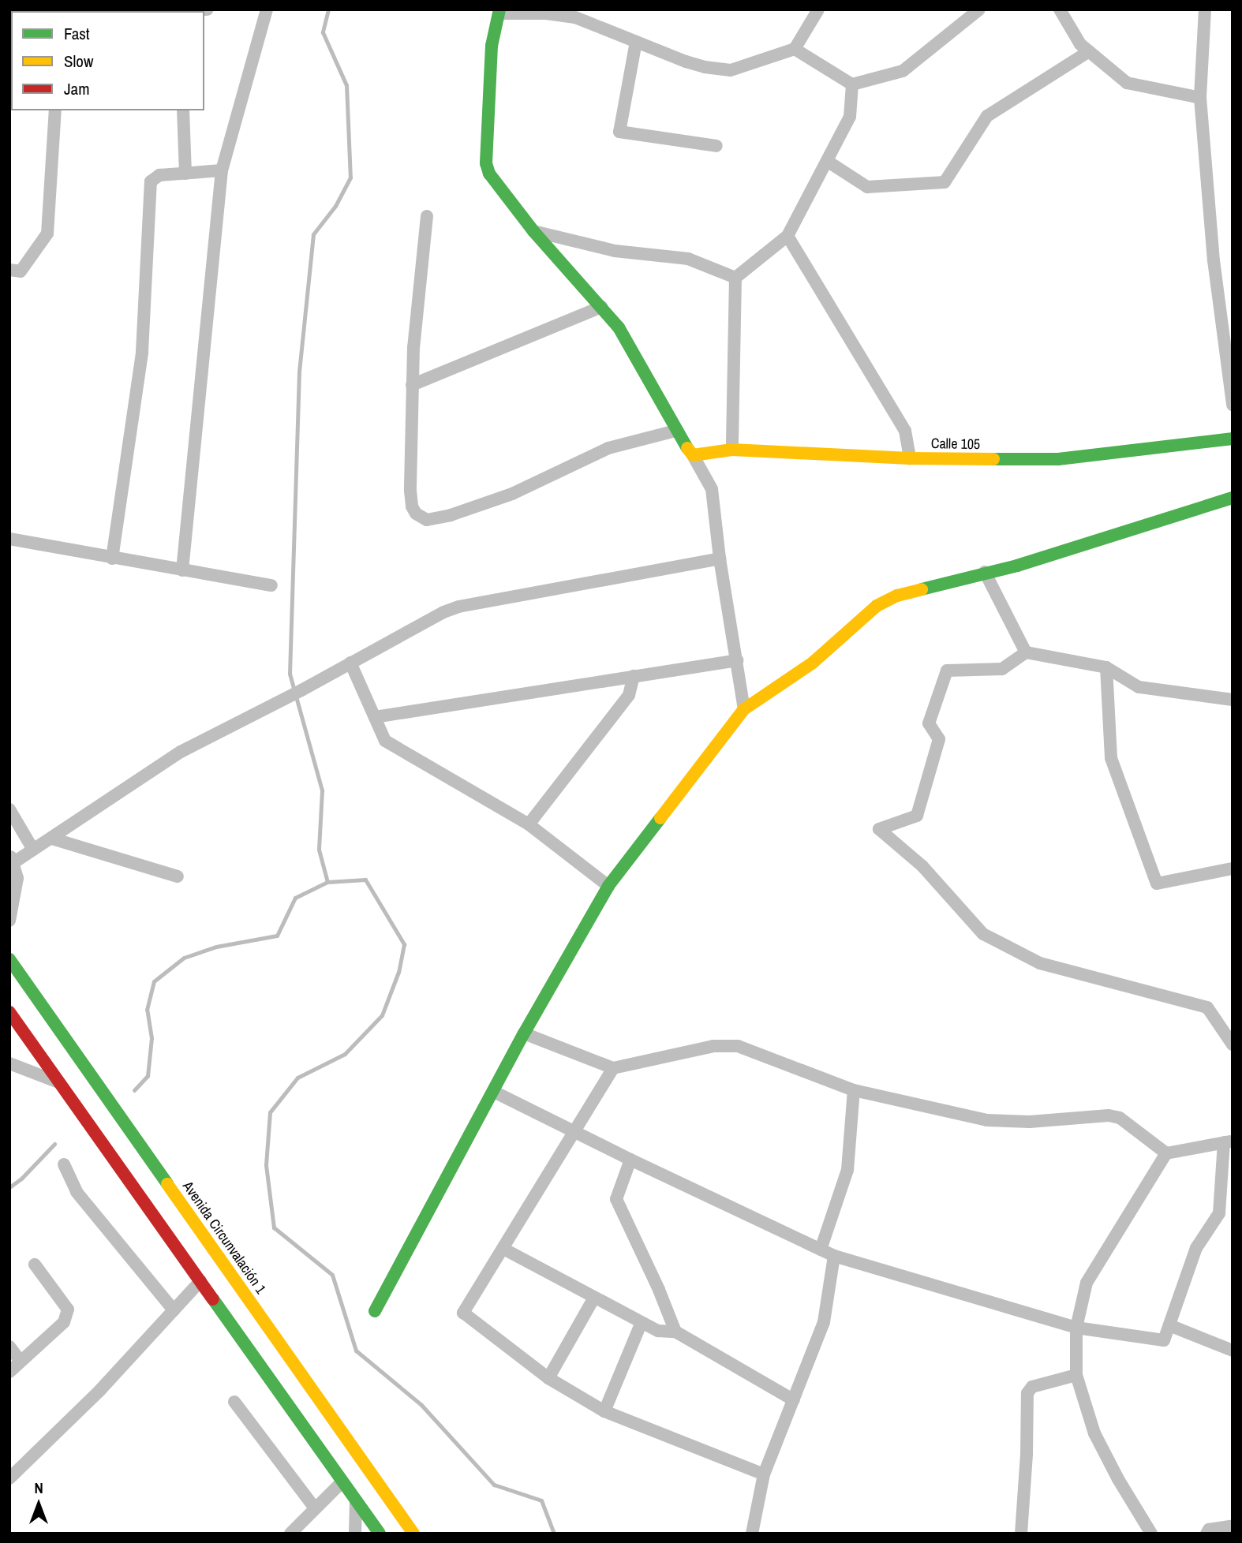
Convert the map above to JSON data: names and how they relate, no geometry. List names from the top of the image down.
{
  "streets": {
    "street": ["Calle 105", "Avenida Circunvalación 1"]
  },
  "legend": ["Fast", "Slow", "Jam"],
  "north": "top"
}
